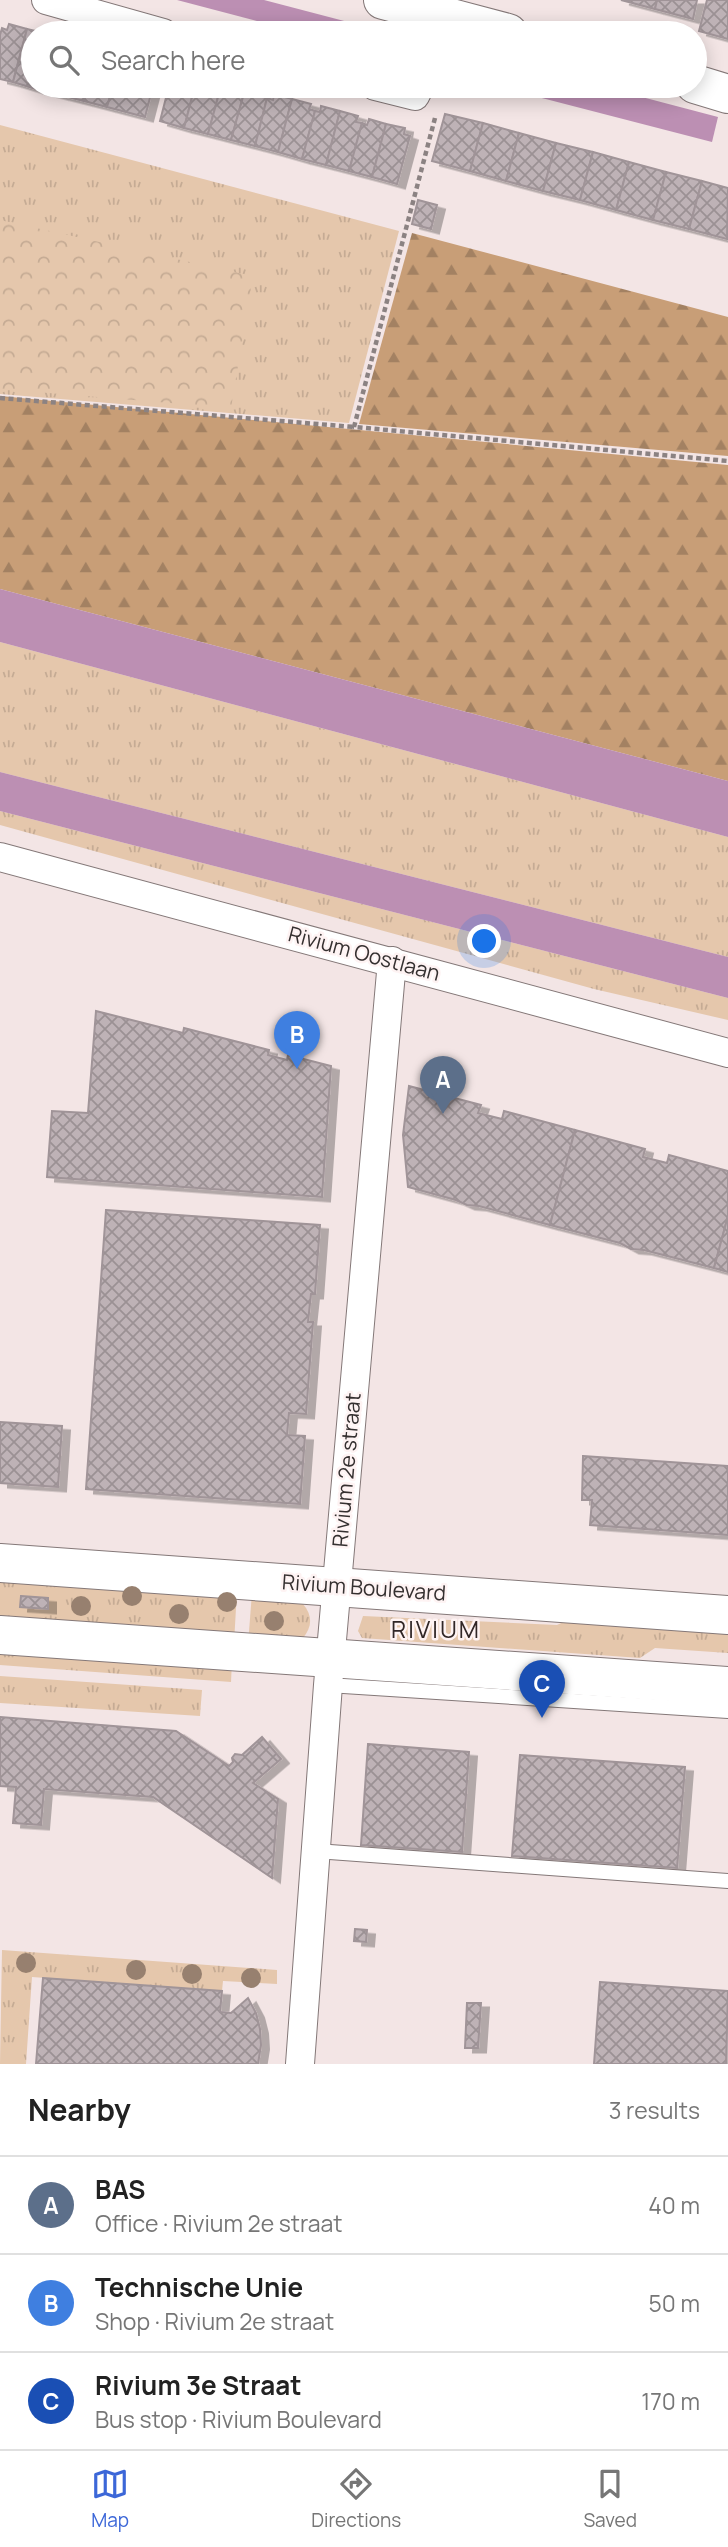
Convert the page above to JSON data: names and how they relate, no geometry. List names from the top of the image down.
{
  "streets": {
    "street": ["Rivium Oostlaan", "Rivium 2e straat", "Rivium Boulevard"]
  },
  "crossings": [
    ["Rivium Oostlaan", "Rivium 2e straat"],
    ["Rivium 2e straat", "Rivium Boulevard"]
  ],
  "districts": ["RIVIUM"],
  "page": {
    "search": "Search here",
    "pins": ["B", "A", "C"],
    "heading": ["Nearby", "3 results"],
    "list": [
      {
        "mark": "A",
        "name": "BAS",
        "note": "Office · Rivium 2e straat",
        "value": "40 m"
      },
      {
        "mark": "B",
        "name": "Technische Unie",
        "note": "Shop · Rivium 2e straat",
        "value": "50 m"
      },
      {
        "mark": "C",
        "name": "Rivium 3e Straat",
        "note": "Bus stop · Rivium Boulevard",
        "value": "170 m"
      }
    ],
    "nav": ["Map", "Directions", "Saved"]
  }
}
